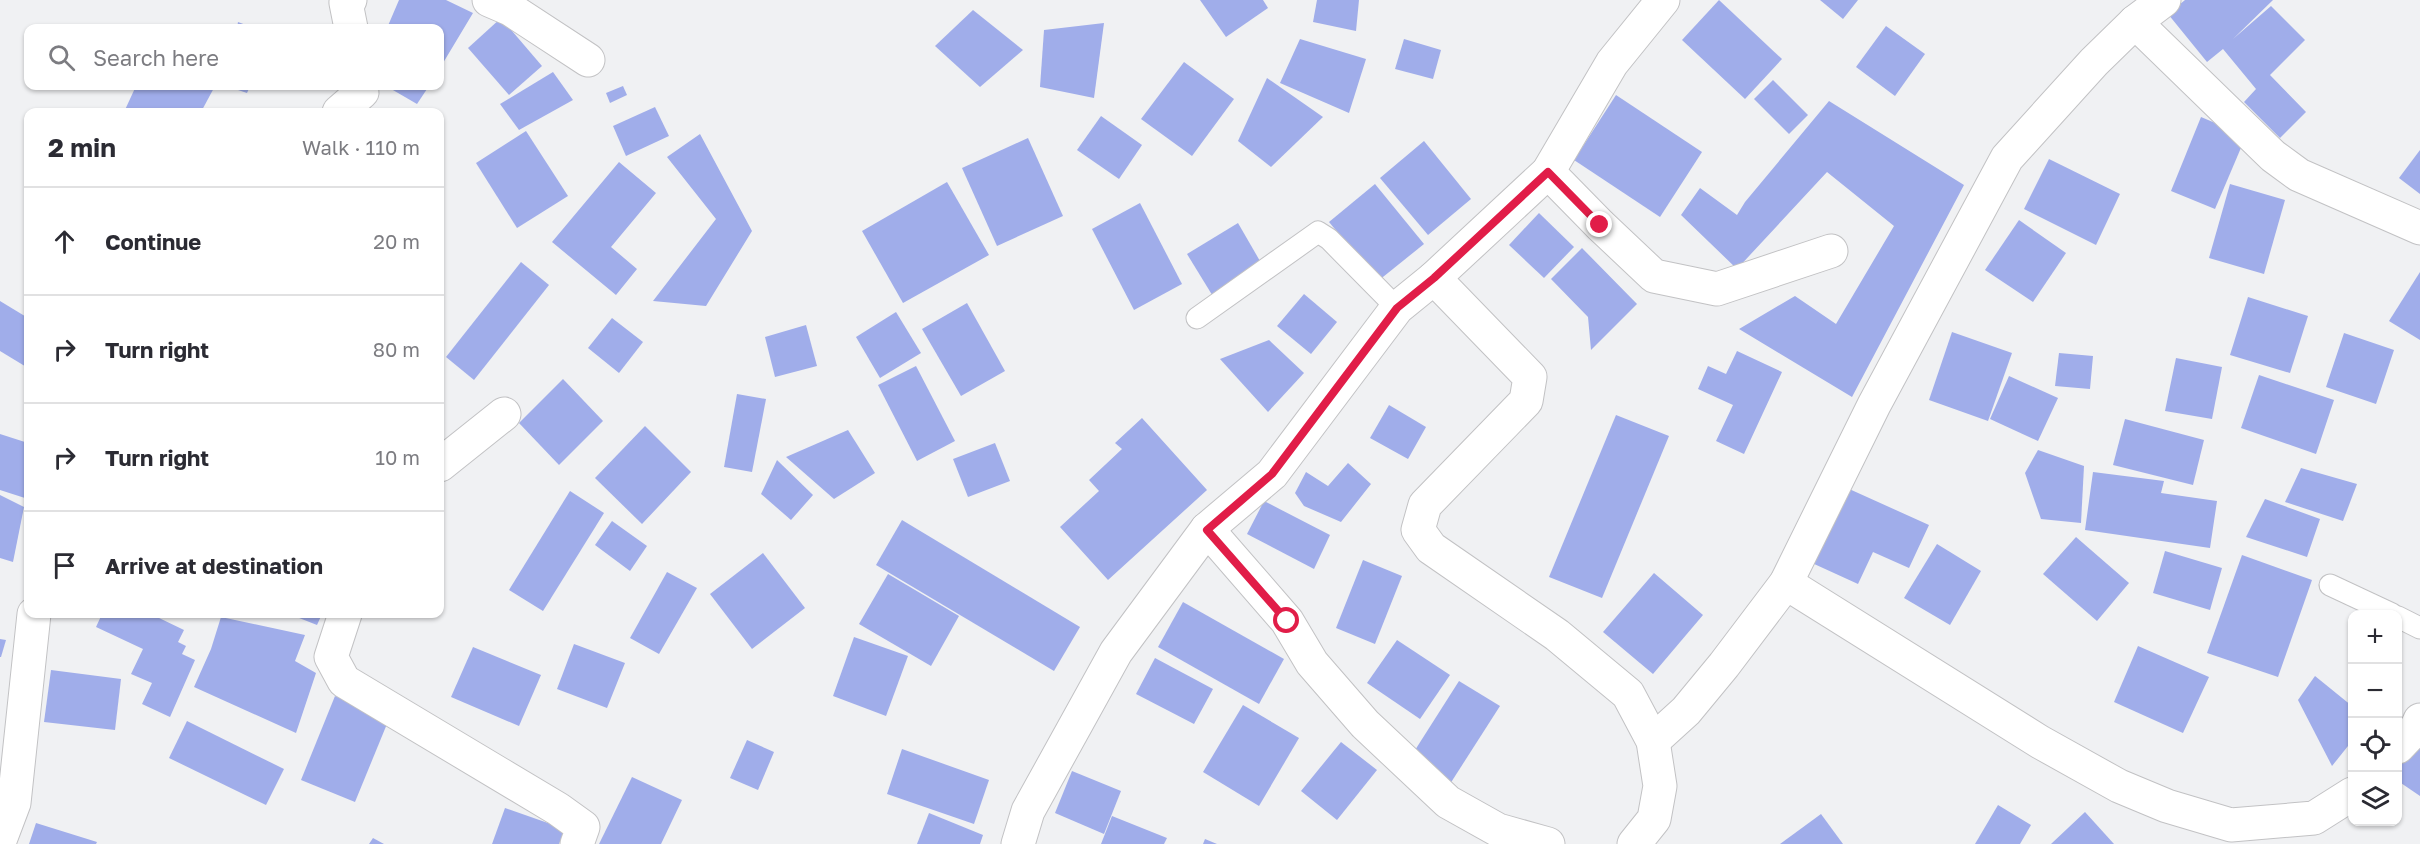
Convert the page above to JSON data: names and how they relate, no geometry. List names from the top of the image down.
{
  "page": {
    "search": "Search here",
    "heading": ["2 min", "Walk · 110 m"],
    "list": [
      ["Continue", "20 m"],
      ["Turn right", "80 m"],
      ["Turn right", "10 m"],
      "Arrive at destination"
    ],
    "map_buttons": ["+", "−"]
  }
}
